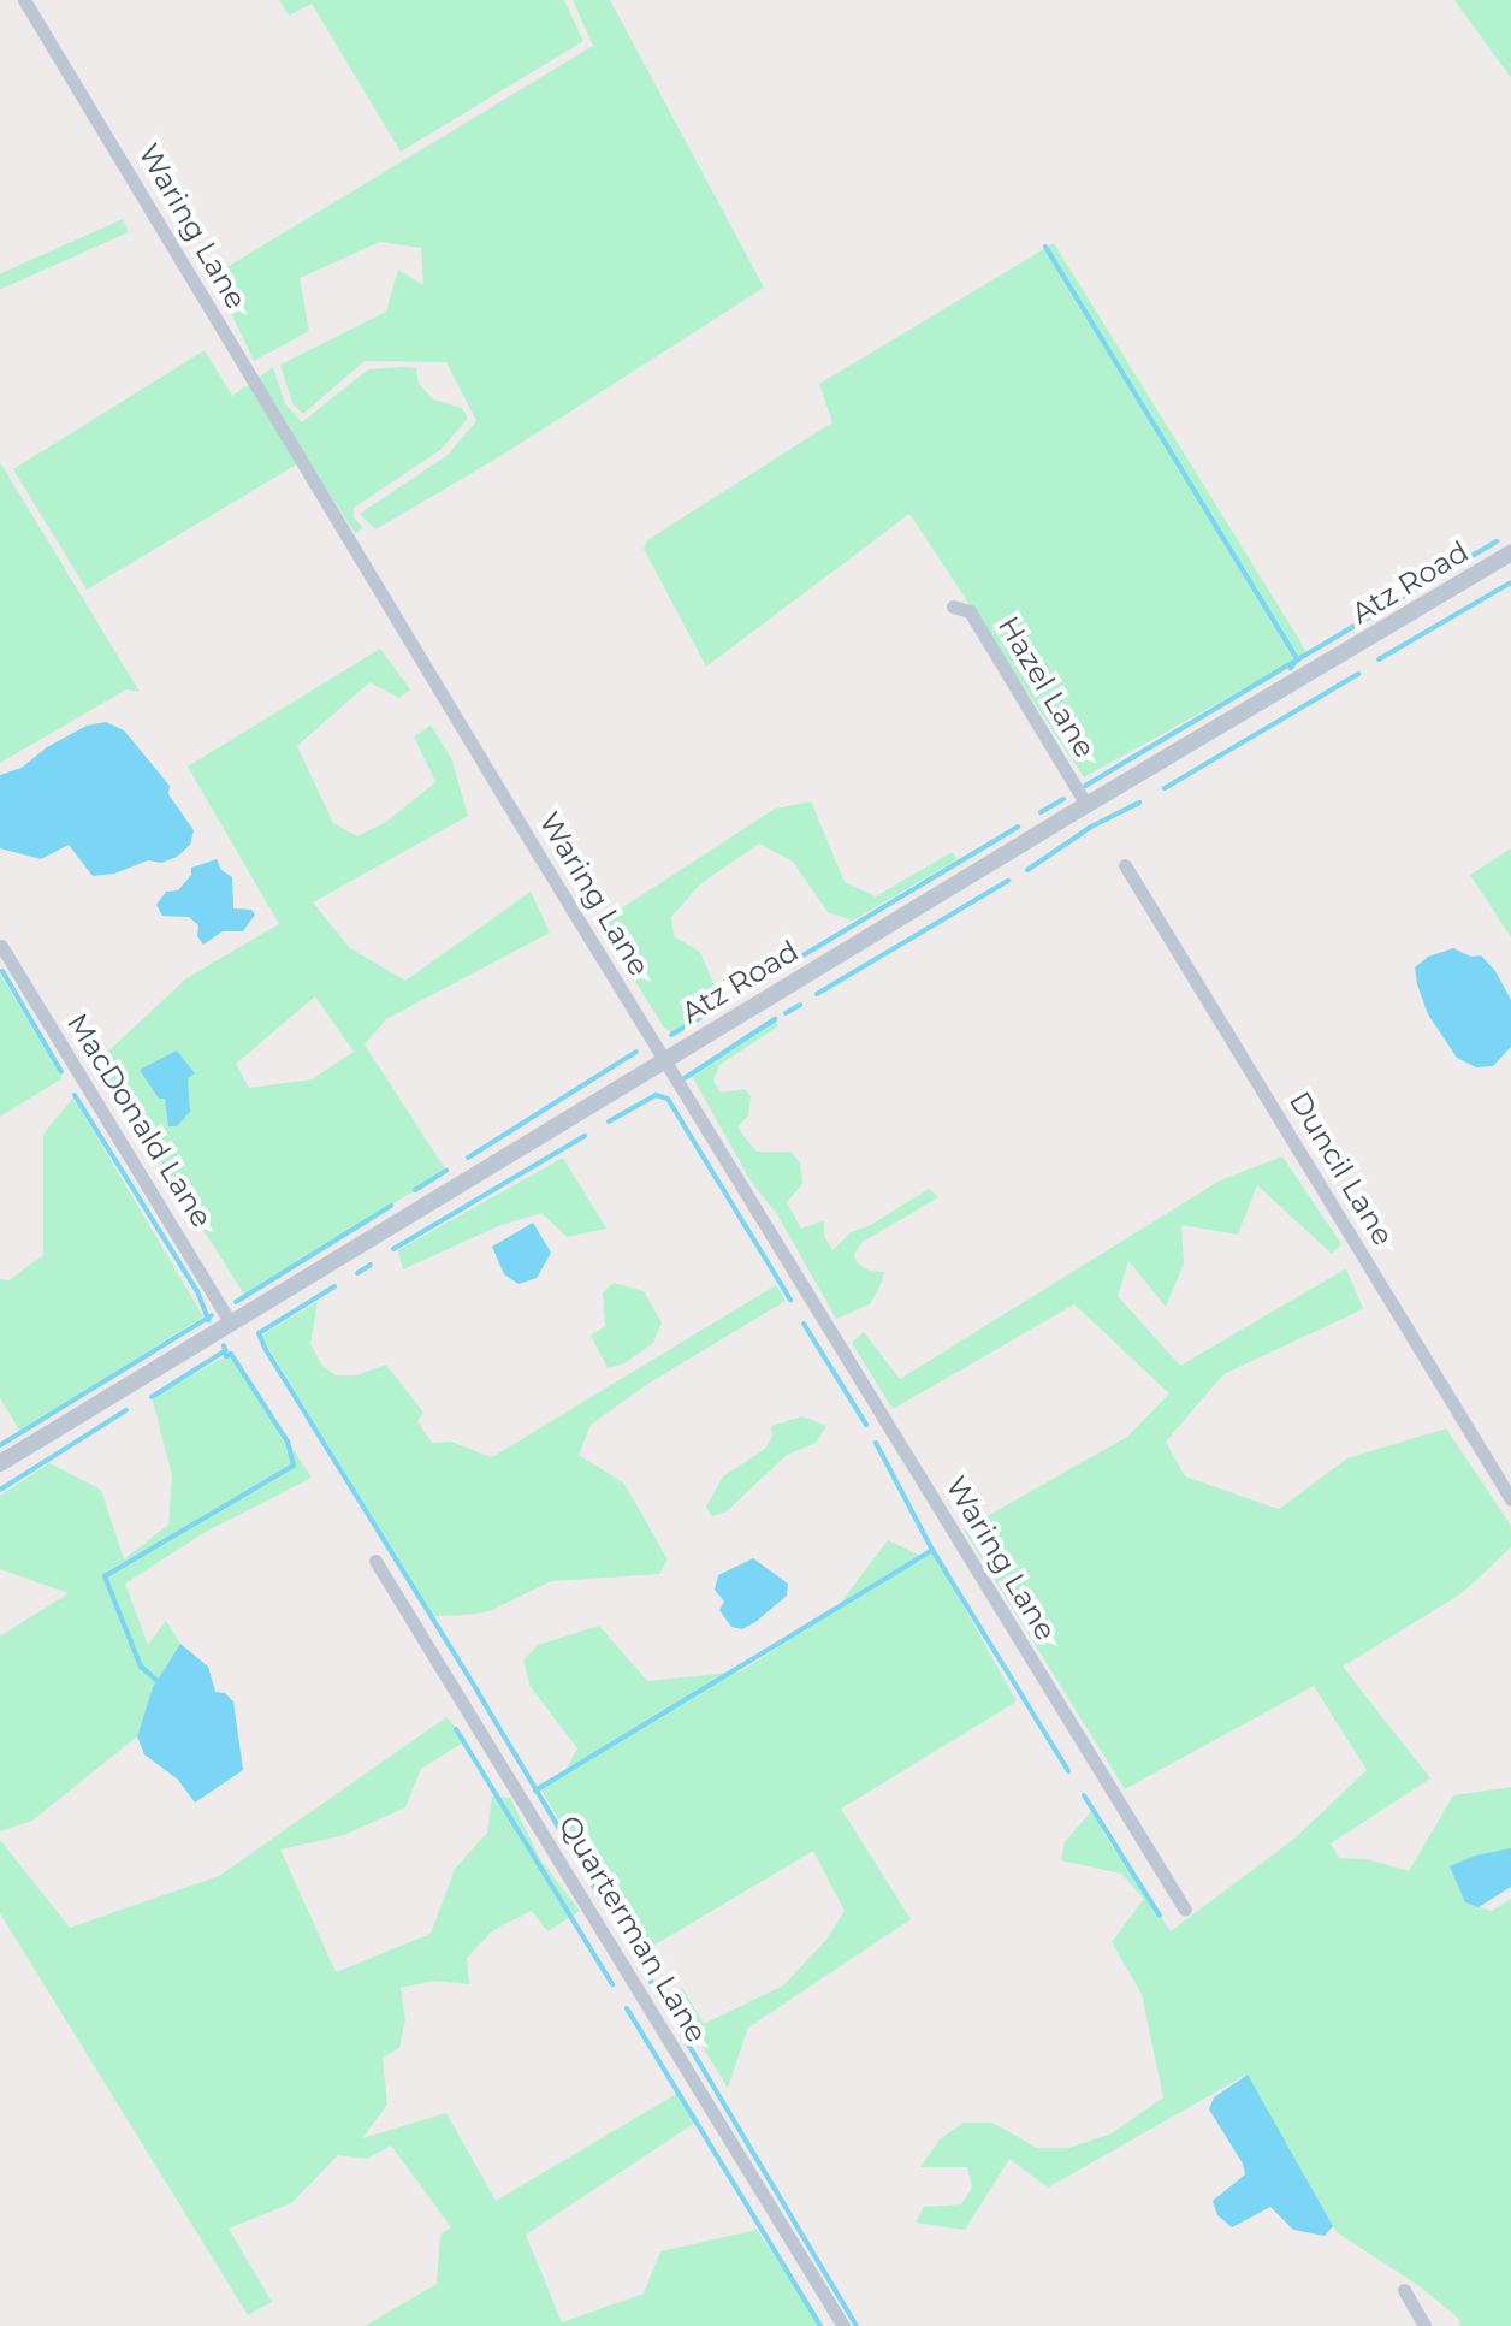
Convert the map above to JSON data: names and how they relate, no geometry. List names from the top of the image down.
{
  "streets": {
    "street": [
      "Waring Lane",
      "Atz Road",
      "Hazel Lane",
      "MacDonald Lane",
      "Duncil Lane",
      "Quarterman Lane"
    ]
  },
  "crossings": [
    ["Waring Lane", "Atz Road"],
    ["Atz Road", "Hazel Lane"],
    ["Atz Road", "MacDonald Lane"]
  ]
}
